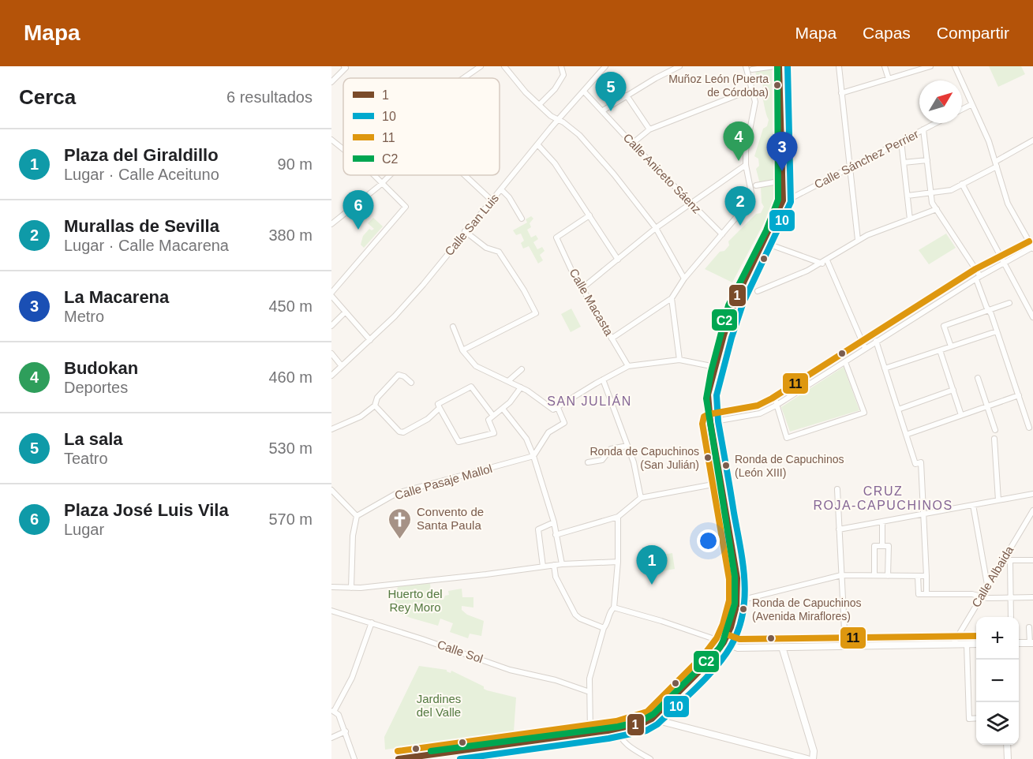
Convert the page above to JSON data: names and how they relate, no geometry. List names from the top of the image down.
{
  "streets": {
    "street": [
      "Calle Sánchez Perrier",
      "Calle Aniceto Sáenz",
      "Calle San Luis",
      "Calle Macasta",
      "Calle Pasaje Mallol",
      "Calle Albaida",
      "Calle Sol"
    ]
  },
  "crossings": [
    ["Calle Aniceto Sáenz", "Calle San Luis"]
  ],
  "districts": ["SAN JULIÁN", "CRUZ ROJA-CAPUCHINOS"],
  "parks": ["Huerto del Rey Moro", "Jardines del Valle"],
  "places": {
    "other": [
      "Muñoz León (Puerta de Córdoba)",
      "Ronda de Capuchinos (San Julián)",
      "Ronda de Capuchinos (León XIII)",
      "Ronda de Capuchinos (Avenida Miraflores)"
    ],
    "church": ["Convento de Santa Paula"]
  },
  "lines": [
    "transit line 1",
    "transit line 10",
    "transit line C2",
    "transit line 11"
  ],
  "legend": [
    "1",
    "10",
    "11",
    "C2"
  ],
  "north": "top right",
  "page": {
    "header": "Mapa",
    "nav": ["Mapa", "Capas", "Compartir"],
    "heading": ["Cerca", "6 resultados"],
    "pins": [
      "5",
      "4",
      "3",
      "2",
      "6",
      "1"
    ],
    "list": [
      {
        "mark": "1",
        "name": "Plaza del Giraldillo",
        "note": "Lugar · Calle Aceituno",
        "value": "90 m"
      },
      {
        "mark": "2",
        "name": "Murallas de Sevilla",
        "note": "Lugar · Calle Macarena",
        "value": "380 m"
      },
      {
        "mark": "3",
        "name": "La Macarena",
        "note": "Metro",
        "value": "450 m"
      },
      {
        "mark": "4",
        "name": "Budokan",
        "note": "Deportes",
        "value": "460 m"
      },
      {
        "mark": "5",
        "name": "La sala",
        "note": "Teatro",
        "value": "530 m"
      },
      {
        "mark": "6",
        "name": "Plaza José Luis Vila",
        "note": "Lugar",
        "value": "570 m"
      }
    ],
    "map_buttons": ["+", "−"]
  }
}
